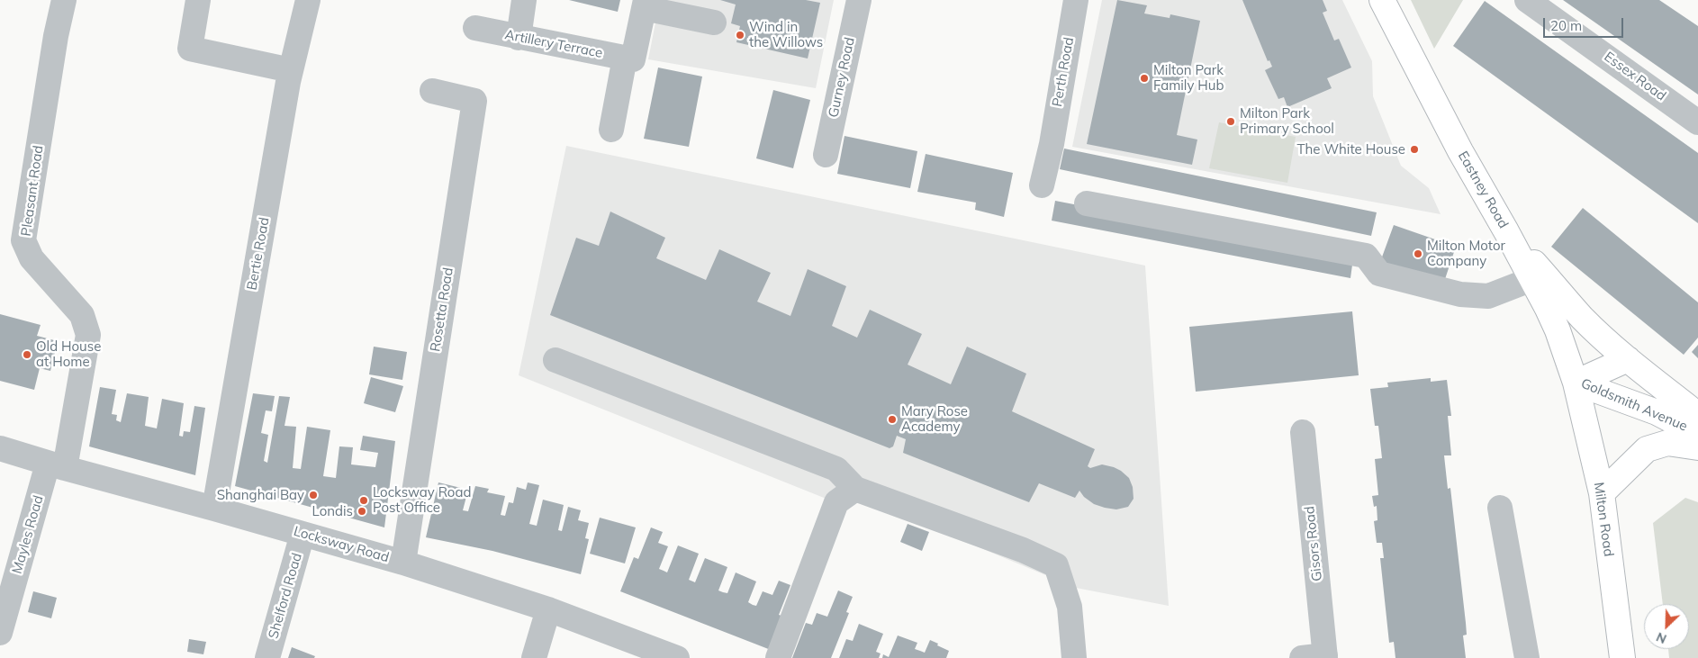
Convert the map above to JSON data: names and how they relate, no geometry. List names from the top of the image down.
{
  "streets": {
    "main road": ["Eastney Road", "Goldsmith Avenue", "Milton Road"],
    "street": [
      "Artillery Terrace",
      "Perth Road",
      "Essex Road",
      "Gurney Road",
      "Pleasant Road",
      "Bertie Road",
      "Rosetta Road",
      "Mayles Road",
      "Gisors Road",
      "Locksway Road",
      "Shelford Road"
    ]
  },
  "crossings": [
    ["Eastney Road", "Goldsmith Avenue"],
    ["Eastney Road", "Milton Road"],
    ["Pleasant Road", "Mayles Road"],
    ["Pleasant Road", "Locksway Road"],
    ["Bertie Road", "Locksway Road"],
    ["Rosetta Road", "Locksway Road"],
    ["Goldsmith Avenue", "Milton Road"],
    ["Mayles Road", "Locksway Road"],
    ["Locksway Road", "Shelford Road"]
  ],
  "places": [
    "Wind in the Willows",
    "Milton Park Family Hub",
    "Milton Park Primary School",
    "The White House",
    "Milton Motor Company",
    "Old House at Home",
    "Mary Rose Academy",
    "Shanghai Bay",
    "Locksway Road Post Office",
    "Londis"
  ],
  "scale_bar": "20 m",
  "north": "bottom left"
}
